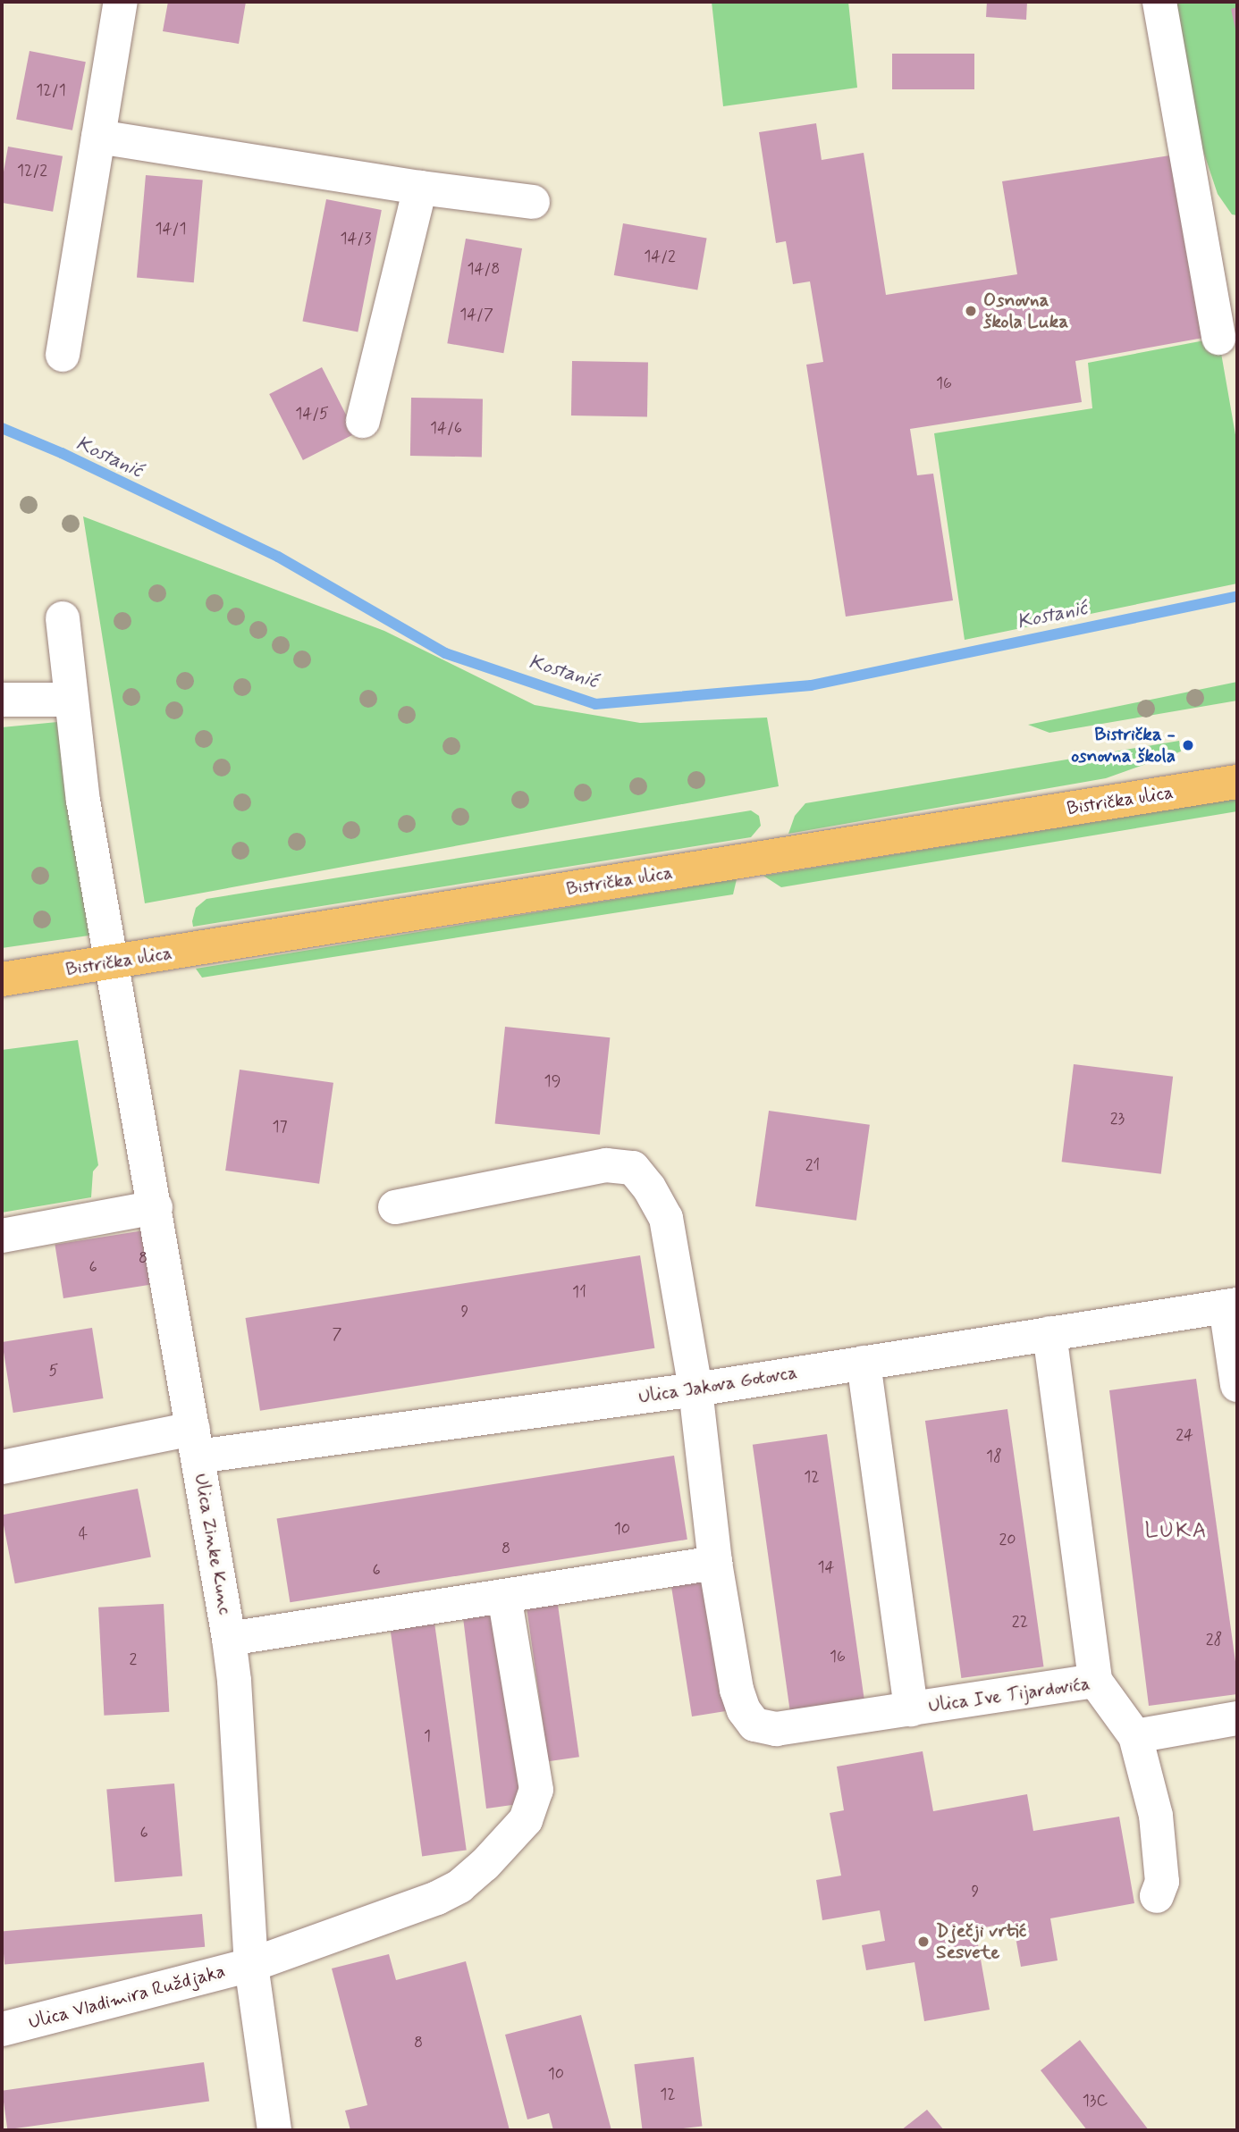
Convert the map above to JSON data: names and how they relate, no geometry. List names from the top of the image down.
{
  "streets": {
    "main road": ["Bistrička ulica"],
    "street": [
      "Ulica Jakova Gotovca",
      "Ulica Zinke Kunc",
      "Ulica Ive Tijardovića",
      "Ulica Vladimira Ruždjaka"
    ]
  },
  "crossings": [
    ["Bistrička ulica", "Ulica Zinke Kunc"],
    ["Ulica Jakova Gotovca", "Ulica Zinke Kunc"],
    ["Ulica Zinke Kunc", "Ulica Vladimira Ruždjaka"]
  ],
  "districts": ["LUKA"],
  "water": ["Kostanić"],
  "places": ["Osnovna škola Luka", "Bistrička - osnovna škola", "Dječji vrtić Sesvete"],
  "house_numbers": [
    "12/1",
    "12/2",
    "14/1",
    "14/3",
    "14/2",
    "14/8",
    "14/7",
    "16",
    "14/5",
    "14/6",
    "19",
    "23",
    "17",
    "21",
    "8",
    "6",
    "11",
    "9",
    "7",
    "5",
    "24",
    "18",
    "12",
    "10",
    "4",
    "20",
    "8",
    "14",
    "6",
    "22",
    "28",
    "16",
    "2",
    "1",
    "6",
    "9",
    "8",
    "10",
    "12",
    "13C"
  ]
}
